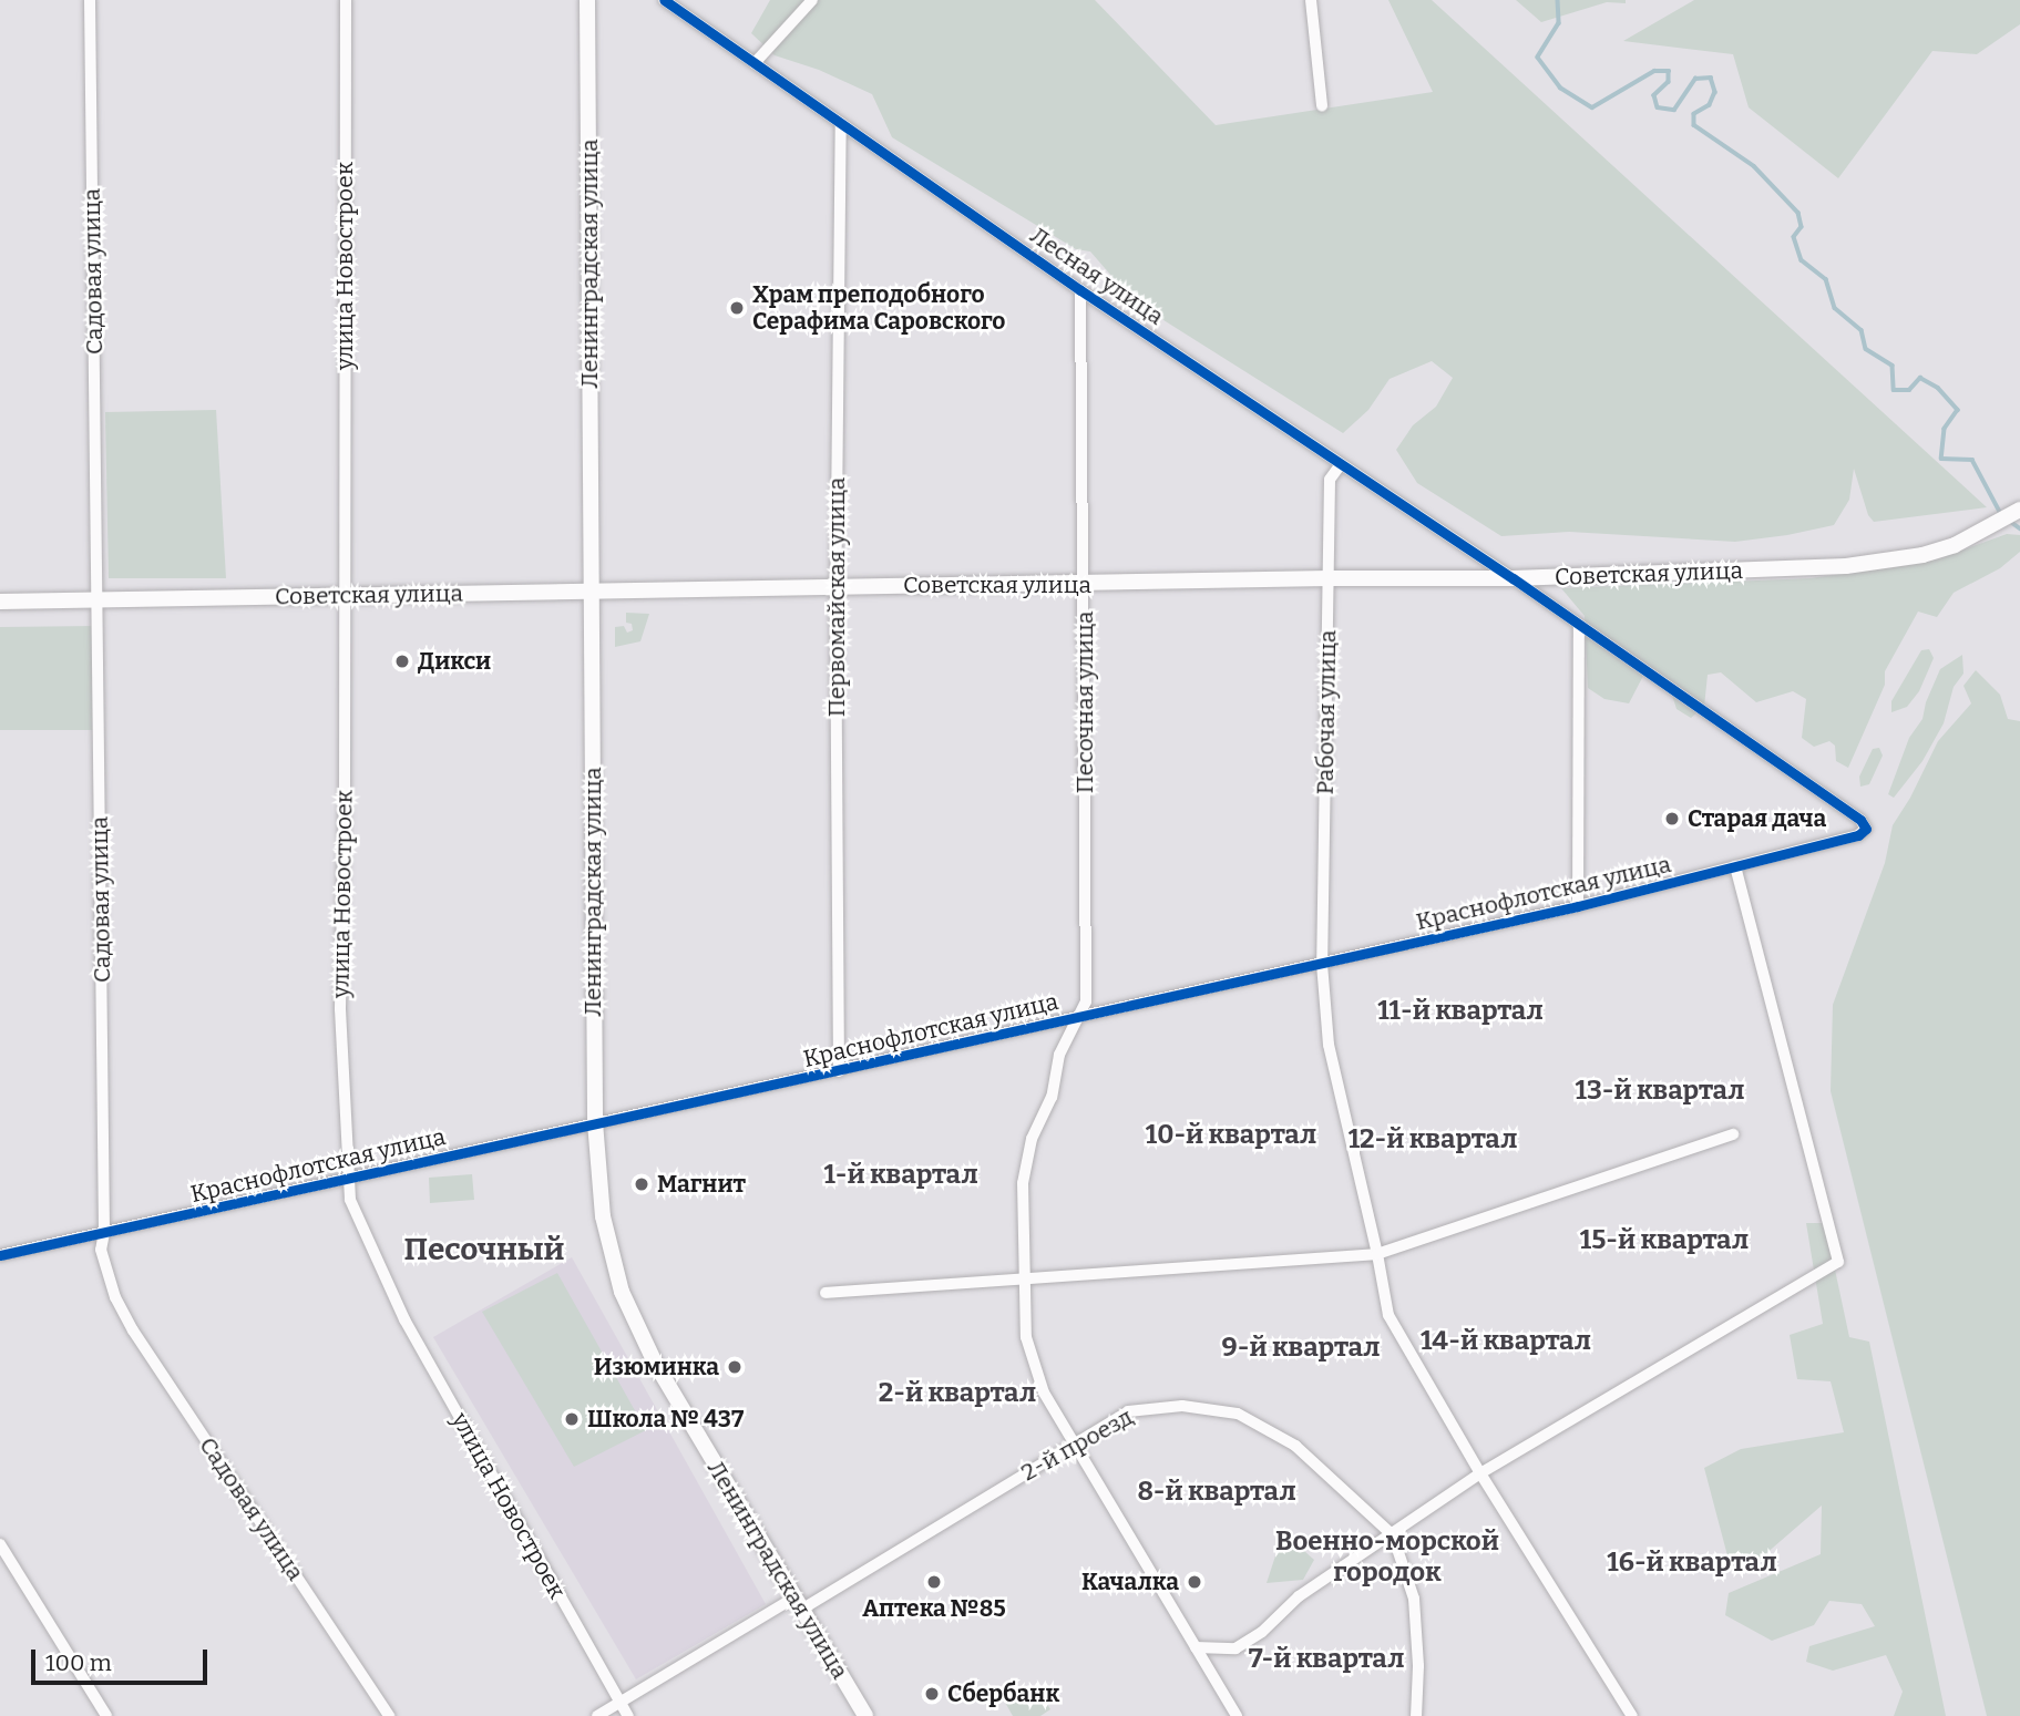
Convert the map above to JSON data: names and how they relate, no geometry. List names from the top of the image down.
{
  "streets": {
    "main road": ["Ленинградская улица", "Советская улица"],
    "street": [
      "улица Новостроек",
      "Садовая улица",
      "Лесная улица",
      "Первомайская улица",
      "Песочная улица",
      "Рабочая улица",
      "Краснофлотская улица",
      "2-й проезд"
    ]
  },
  "crossings": [
    ["Ленинградская улица", "Советская улица"],
    ["Ленинградская улица", "Краснофлотская улица"],
    ["Ленинградская улица", "2-й проезд"],
    ["улица Новостроек", "Советская улица"],
    ["улица Новостроек", "Краснофлотская улица"],
    ["улица Новостроек", "2-й проезд"],
    ["Садовая улица", "Советская улица"],
    ["Садовая улица", "Краснофлотская улица"],
    ["Лесная улица", "Советская улица"],
    ["Лесная улица", "Первомайская улица"],
    ["Лесная улица", "Песочная улица"],
    ["Лесная улица", "Рабочая улица"],
    ["Лесная улица", "Краснофлотская улица"],
    ["Советская улица", "Первомайская улица"],
    ["Советская улица", "Песочная улица"],
    ["Советская улица", "Рабочая улица"],
    ["Первомайская улица", "Краснофлотская улица"],
    ["Песочная улица", "Краснофлотская улица"],
    ["Песочная улица", "2-й проезд"],
    ["Рабочая улица", "Краснофлотская улица"]
  ],
  "districts": [
    "11-й квартал",
    "13-й квартал",
    "10-й квартал",
    "12-й квартал",
    "1-й квартал",
    "15-й квартал",
    "Песочный",
    "14-й квартал",
    "9-й квартал",
    "2-й квартал",
    "8-й квартал",
    "Военно-морской городок",
    "16-й квартал",
    "7-й квартал"
  ],
  "places": [
    "Храм преподобного Серафима Саровского",
    "Дикси",
    "Старая дача",
    "Магнит",
    "Изюминка",
    "Школа № 437",
    "Аптека №85",
    "Качалка",
    "Сбербанк"
  ],
  "scale_bar": "100 m"
}
